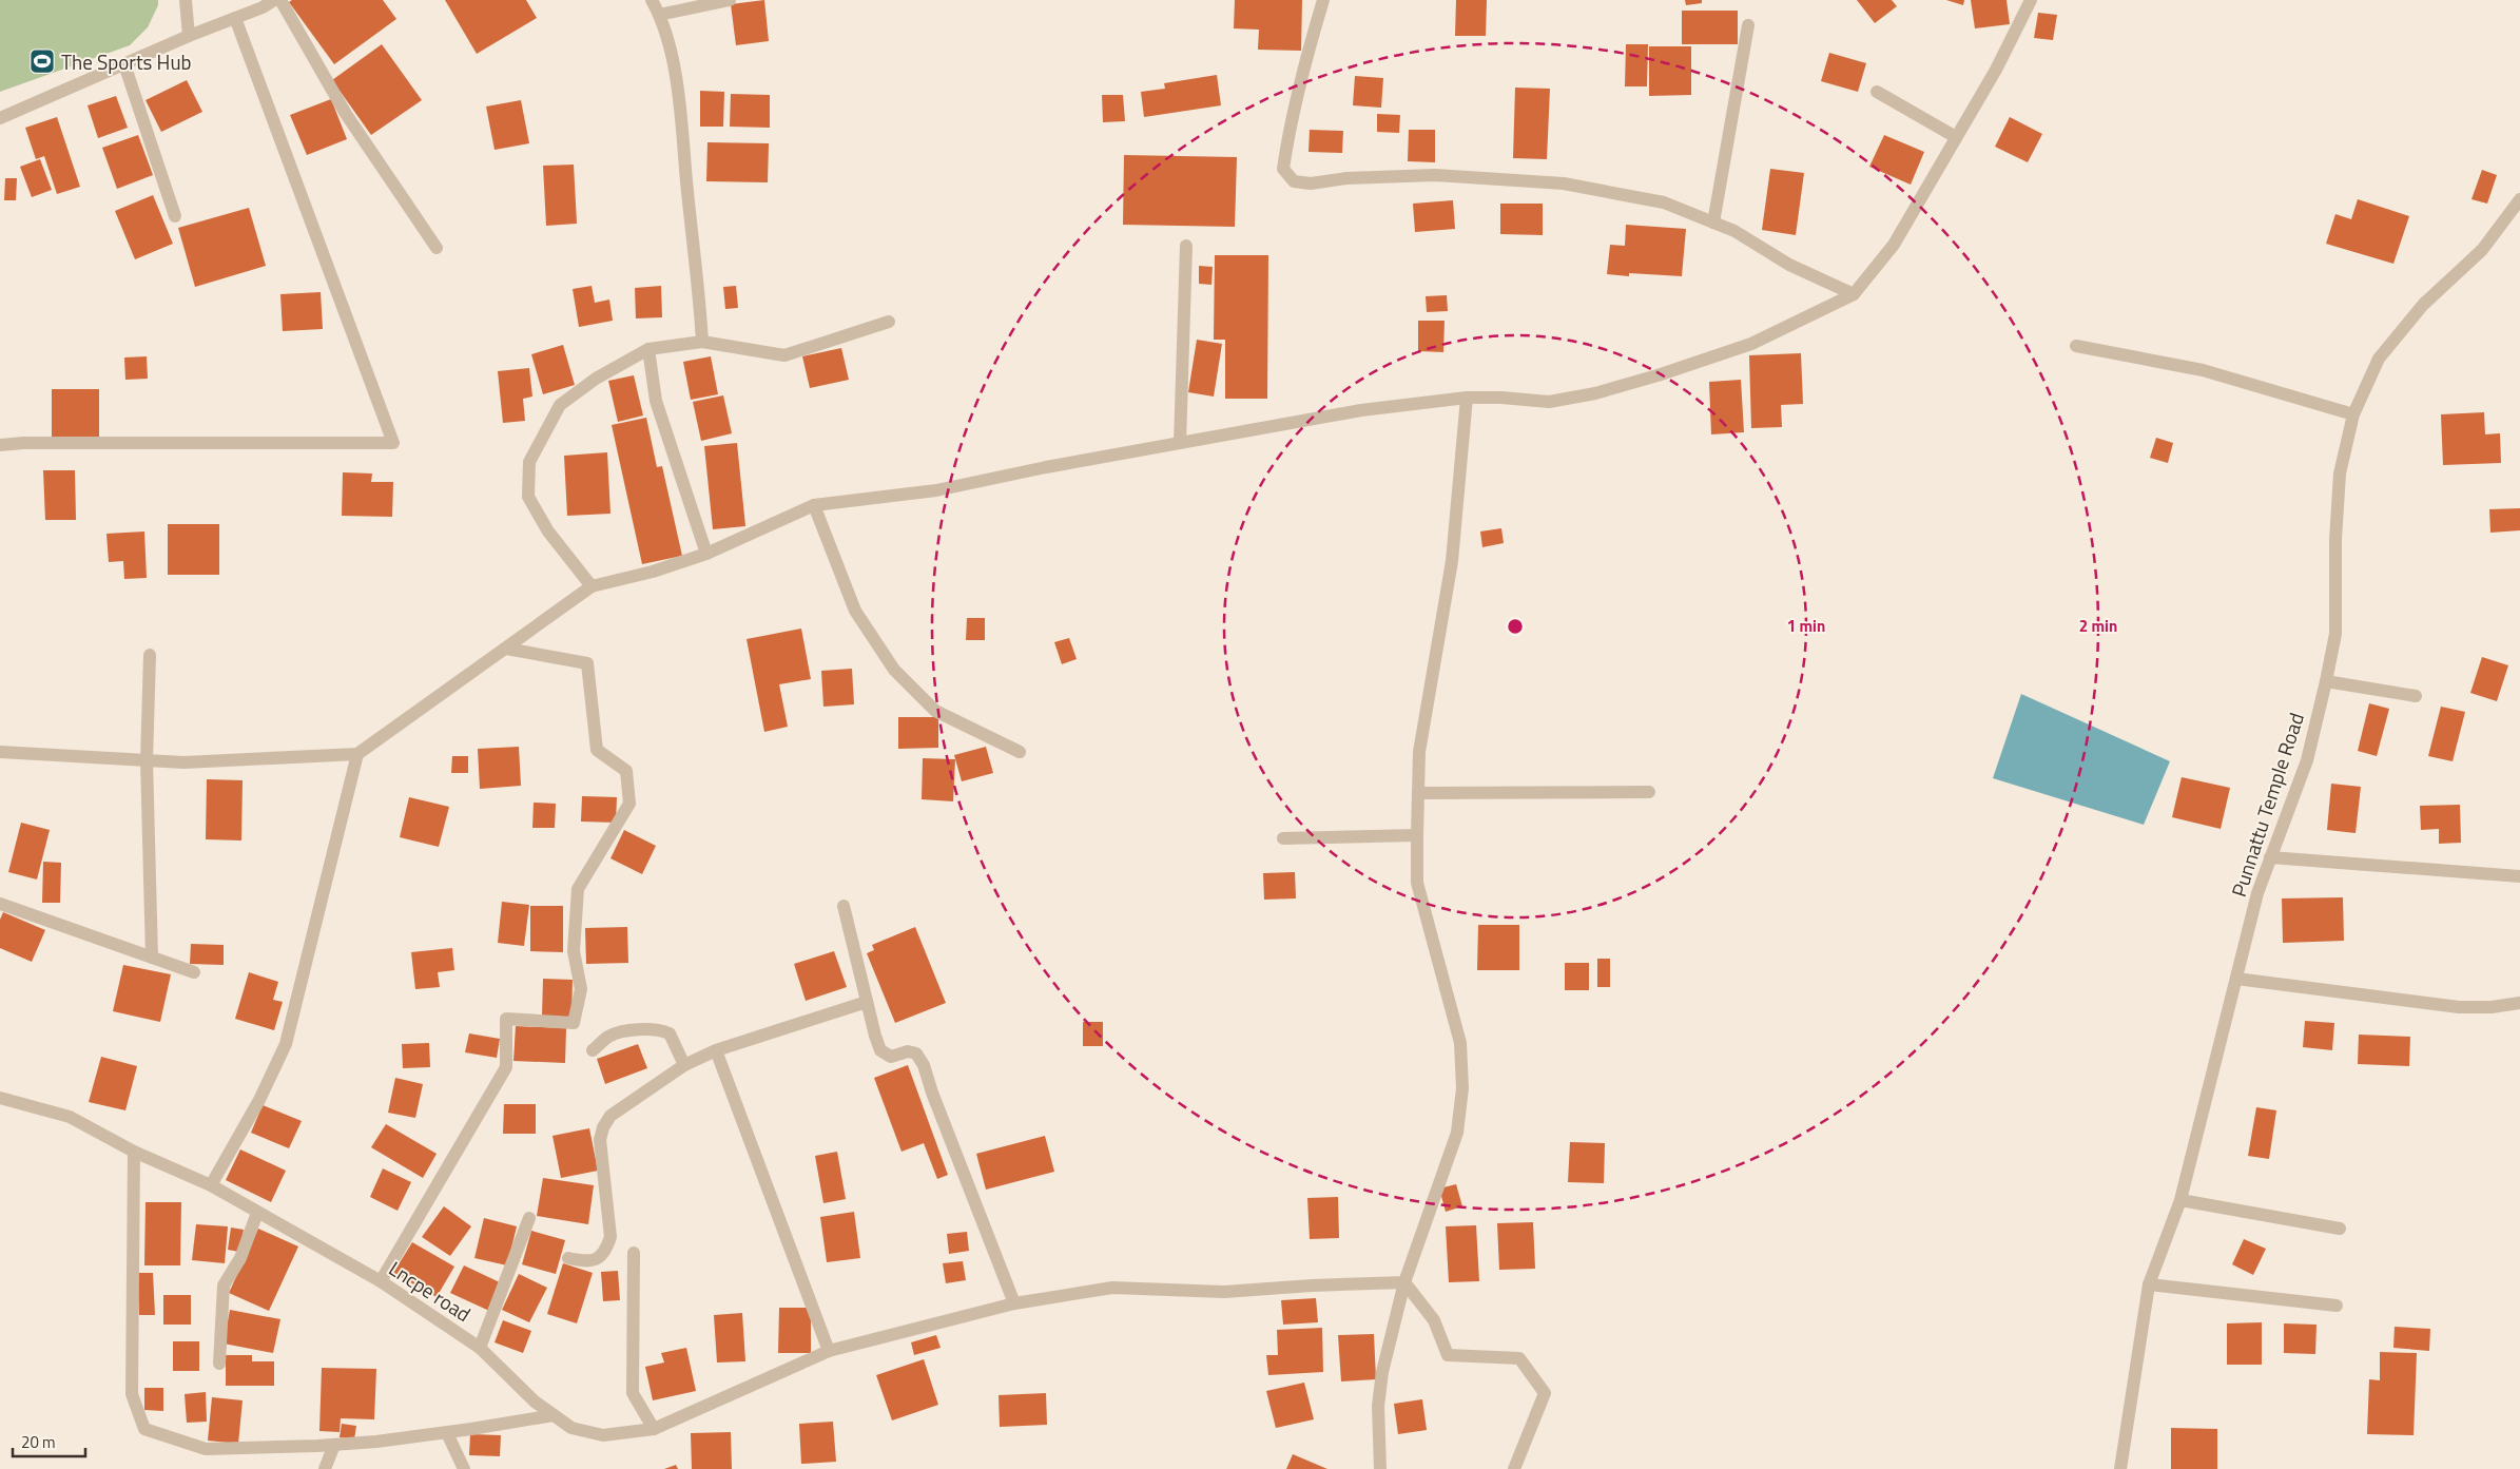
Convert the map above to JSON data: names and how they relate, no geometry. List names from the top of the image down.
{
  "streets": {
    "street": ["Punnattu Temple Road", "Lncpe road"]
  },
  "places": {
    "sports": ["The Sports Hub"]
  },
  "scale_bar": "20 m",
  "rings": ["1 min", "2 min"]
}
